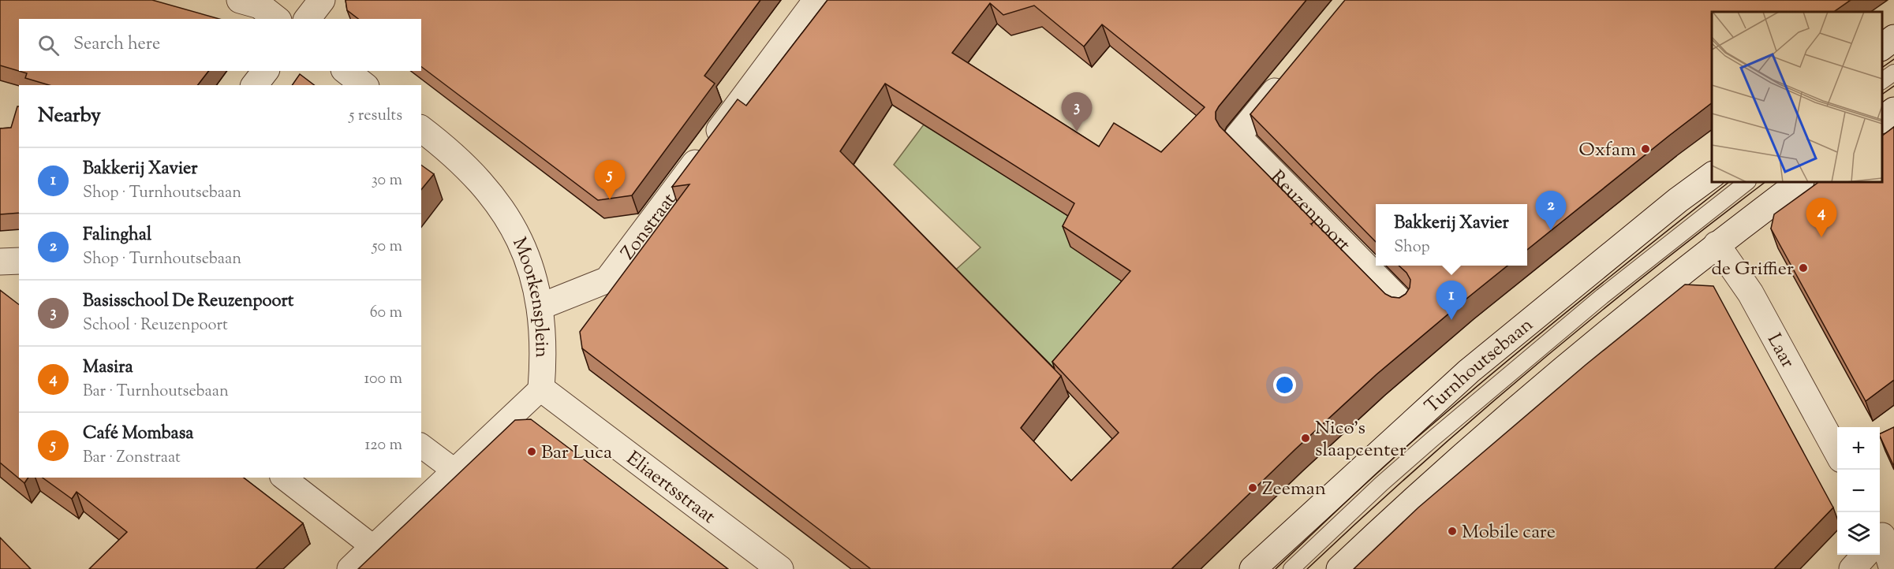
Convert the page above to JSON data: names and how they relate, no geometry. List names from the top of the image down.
{
  "streets": {
    "street": [
      "Reuzenpoort",
      "Zonstraat",
      "Moorkensplein",
      "Laar",
      "Turnhoutsebaan",
      "Eliaertsstraat"
    ]
  },
  "crossings": [
    ["Zonstraat", "Moorkensplein"],
    ["Moorkensplein", "Eliaertsstraat"]
  ],
  "places": [
    "Oxfam",
    "de Griffier",
    "Nico's slaapcenter",
    "Bar Luca",
    "Zeeman",
    "Mobile care"
  ],
  "page": {
    "search": "Search here",
    "heading": ["Nearby", "5 results"],
    "pins": [
      "3",
      "5",
      "2",
      "4",
      "1"
    ],
    "list": [
      {
        "mark": "1",
        "name": "Bakkerij Xavier",
        "note": "Shop · Turnhoutsebaan",
        "value": "30 m"
      },
      {
        "mark": "2",
        "name": "Falinghal",
        "note": "Shop · Turnhoutsebaan",
        "value": "50 m"
      },
      {
        "mark": "3",
        "name": "Basisschool De Reuzenpoort",
        "note": "School · Reuzenpoort",
        "value": "60 m"
      },
      {
        "mark": "4",
        "name": "Masira",
        "note": "Bar · Turnhoutsebaan",
        "value": "100 m"
      },
      {
        "mark": "5",
        "name": "Café Mombasa",
        "note": "Bar · Zonstraat",
        "value": "120 m"
      }
    ],
    "popup": ["Bakkerij Xavier", "Shop"],
    "map_buttons": ["+", "−"]
  }
}
